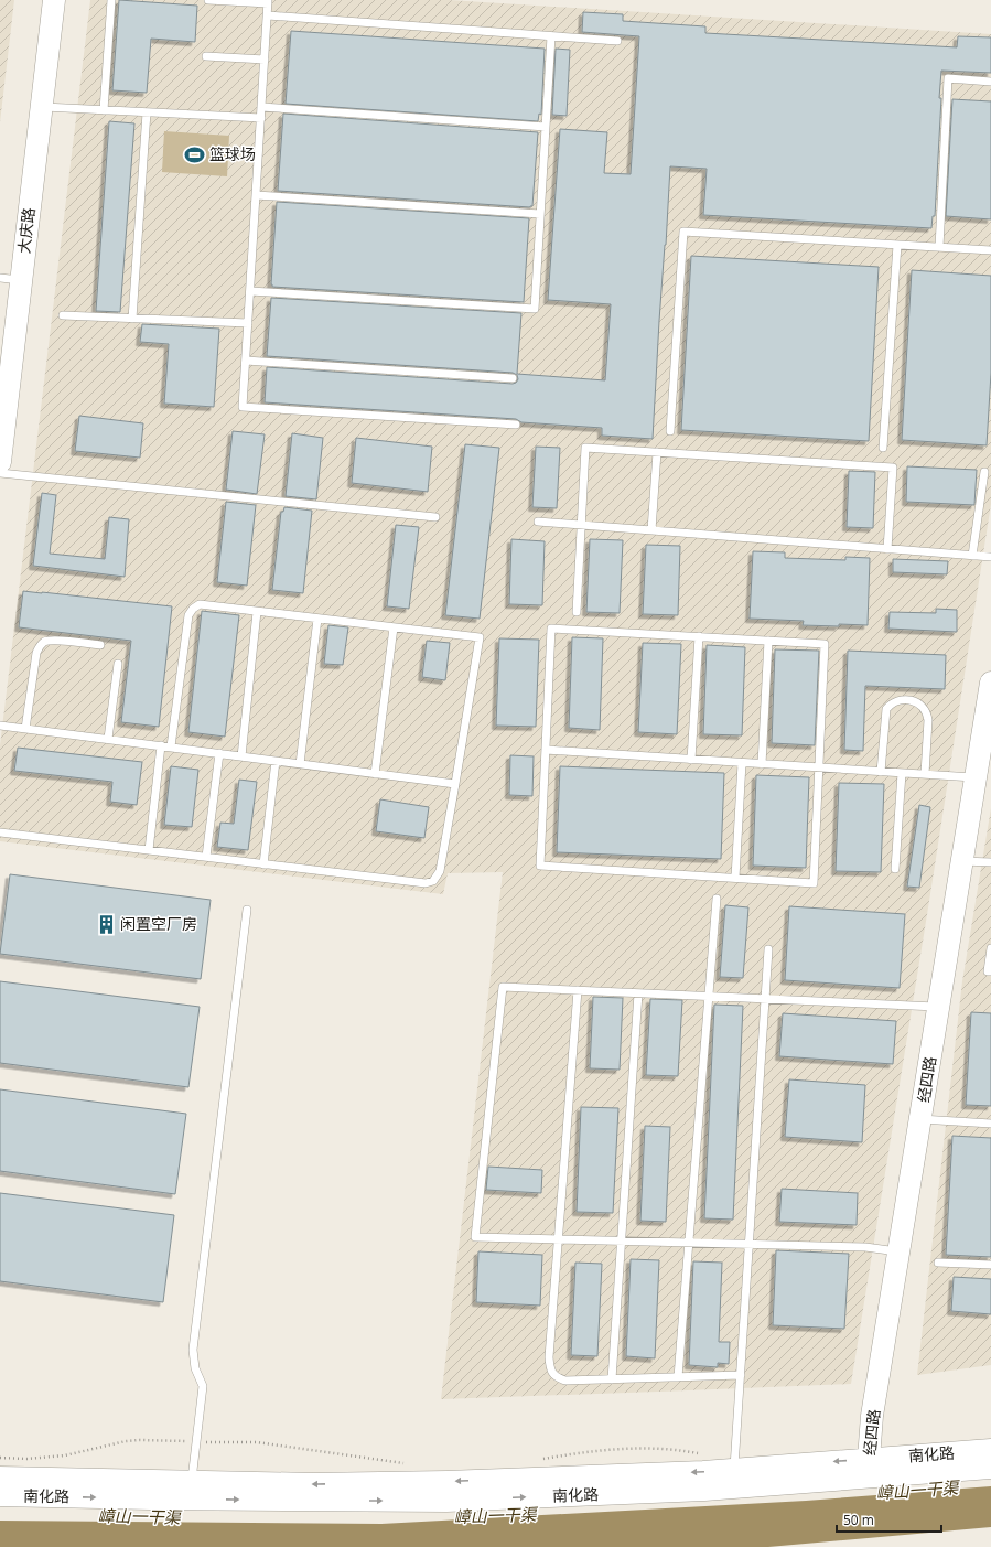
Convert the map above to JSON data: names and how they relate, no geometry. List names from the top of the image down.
{
  "streets": {
    "main road": ["大庆路", "经四路", "南化路"]
  },
  "crossings": [
    ["经四路", "南化路"]
  ],
  "water": ["嶂山一干渠"],
  "places": {
    "sports": ["篮球场"],
    "building": ["闲置空厂房"]
  },
  "scale_bar": "50 m"
}
